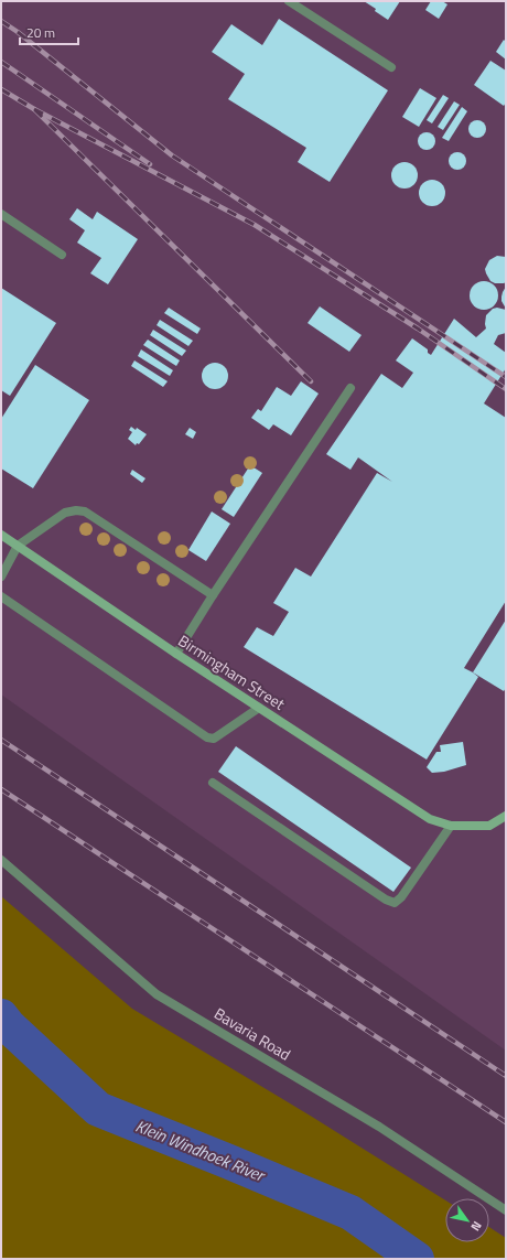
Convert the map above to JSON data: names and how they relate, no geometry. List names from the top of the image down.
{
  "streets": {
    "street": ["Birmingham Street", "Bavaria Road"]
  },
  "water": ["Klein Windhoek River"],
  "scale_bar": "20 m",
  "north": "bottom right"
}
